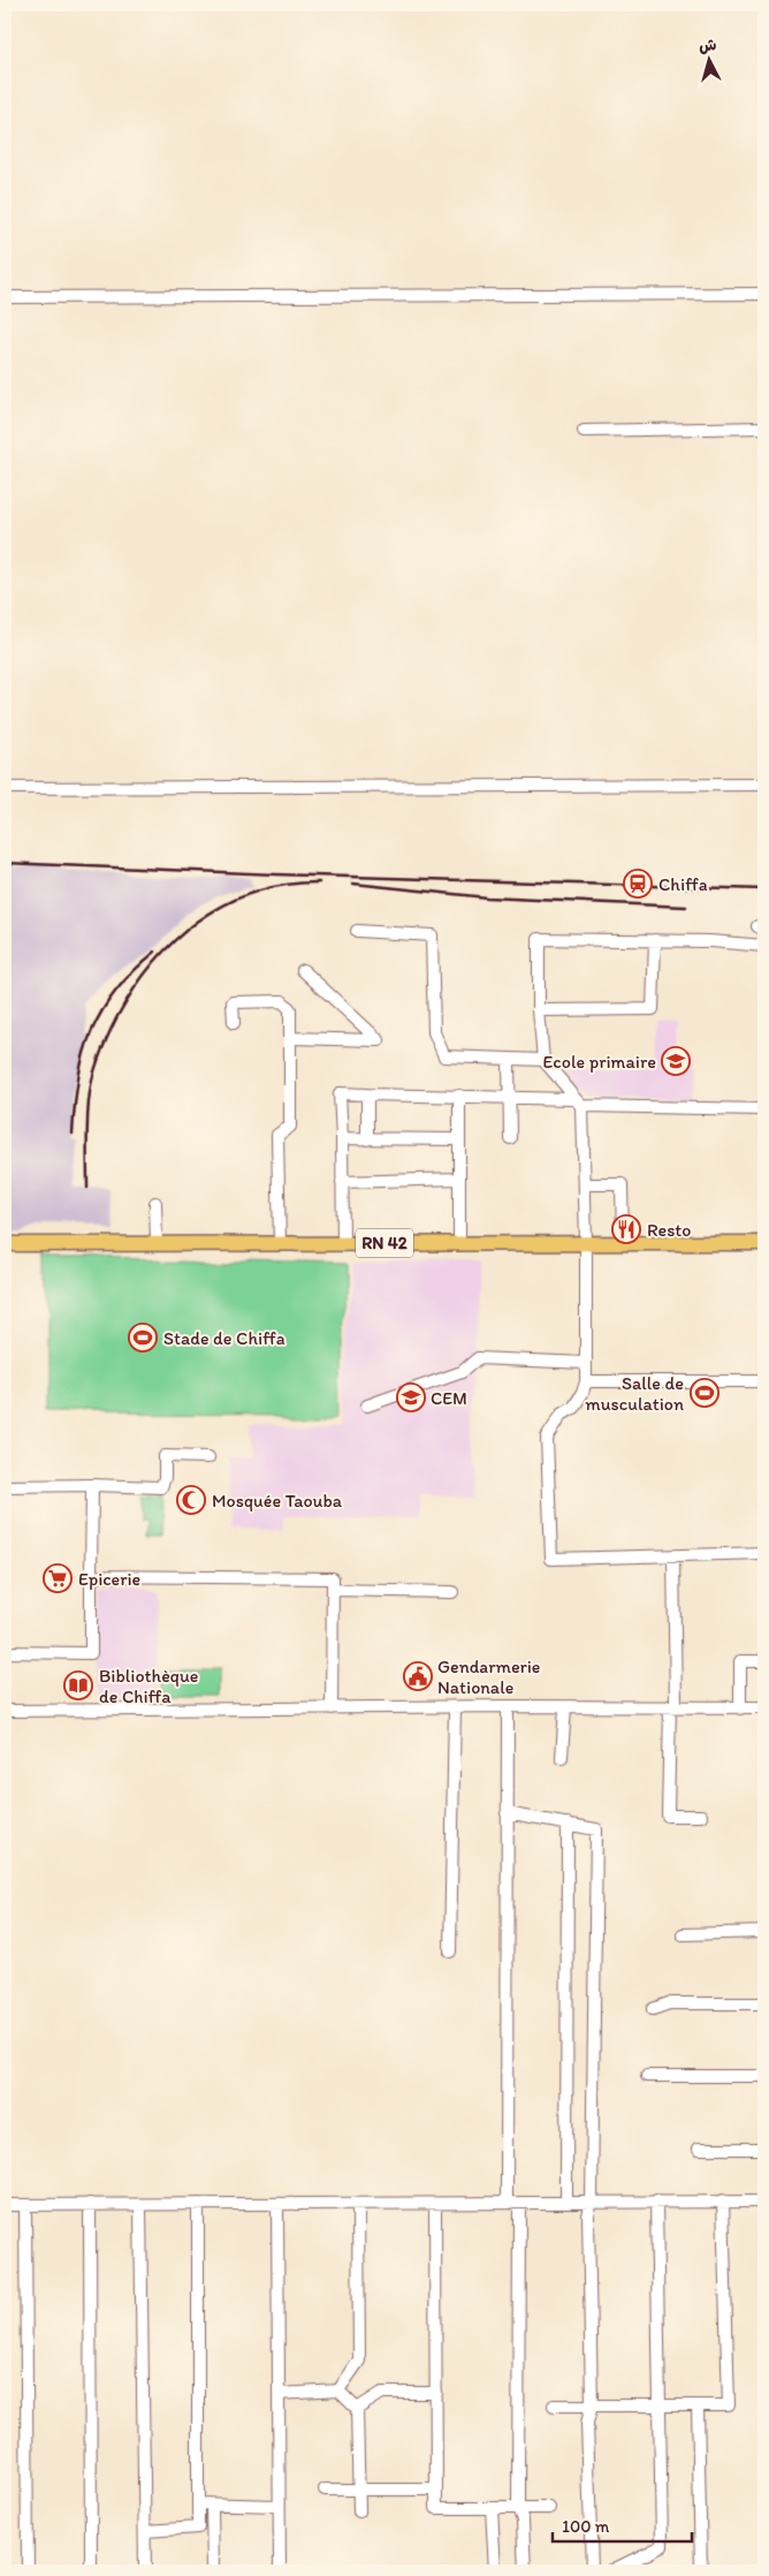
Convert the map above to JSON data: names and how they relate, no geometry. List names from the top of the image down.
{
  "streets": {
    "main road": ["RN 42"]
  },
  "places": {
    "station": ["Chiffa"],
    "school or university": ["Ecole primaire", "CEM"],
    "restaurant": ["Resto"],
    "sports": ["Stade de Chiffa", "Salle de musculation"],
    "mosque": ["Mosquée Taouba"],
    "supermarket": ["Epicerie"],
    "public building": ["Gendarmerie Nationale"],
    "library": ["Bibliothèque de Chiffa"]
  },
  "scale_bar": "100 m",
  "north": "top"
}
